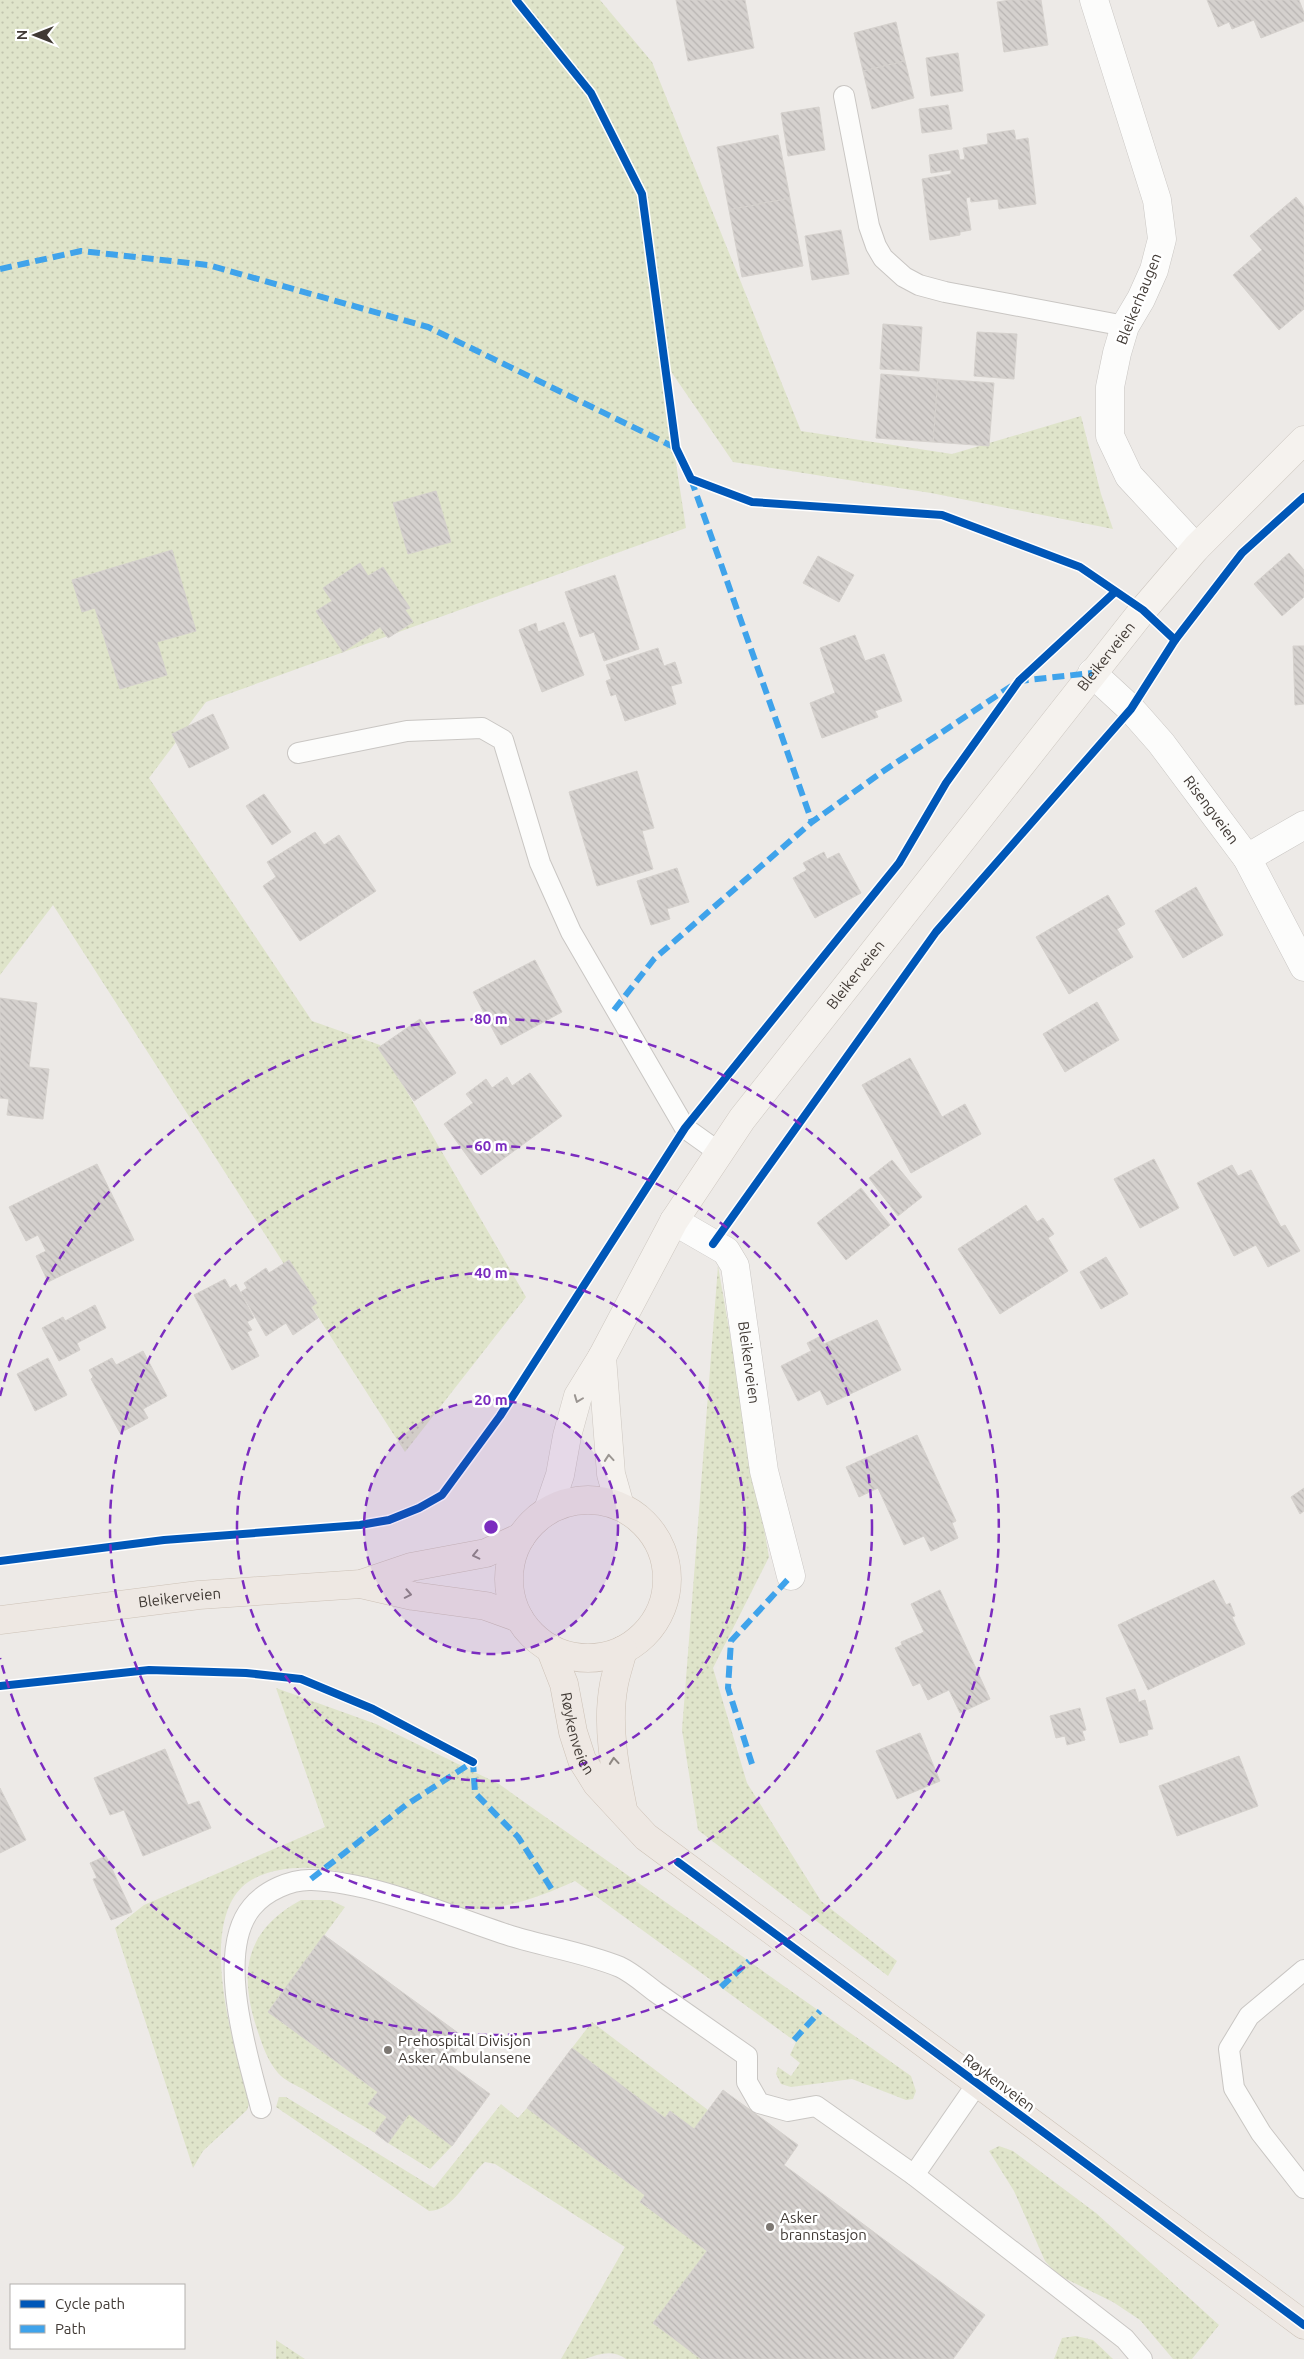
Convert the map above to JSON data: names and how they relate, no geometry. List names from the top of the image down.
{
  "streets": {
    "main road": ["Bleikerveien", "Røykenveien"],
    "street": ["Bleikerhaugen", "Risengveien"]
  },
  "crossings": [
    ["Bleikerhaugen", "Bleikerveien"],
    ["Bleikerveien", "Risengveien"],
    ["Bleikerveien", "Røykenveien"]
  ],
  "places": ["Prehospital Divisjon Asker Ambulansene", "Asker brannstasjon"],
  "legend": ["Cycle path", "Path"],
  "north": "left",
  "rings": [
    "80 m",
    "60 m",
    "40 m",
    "20 m"
  ]
}
